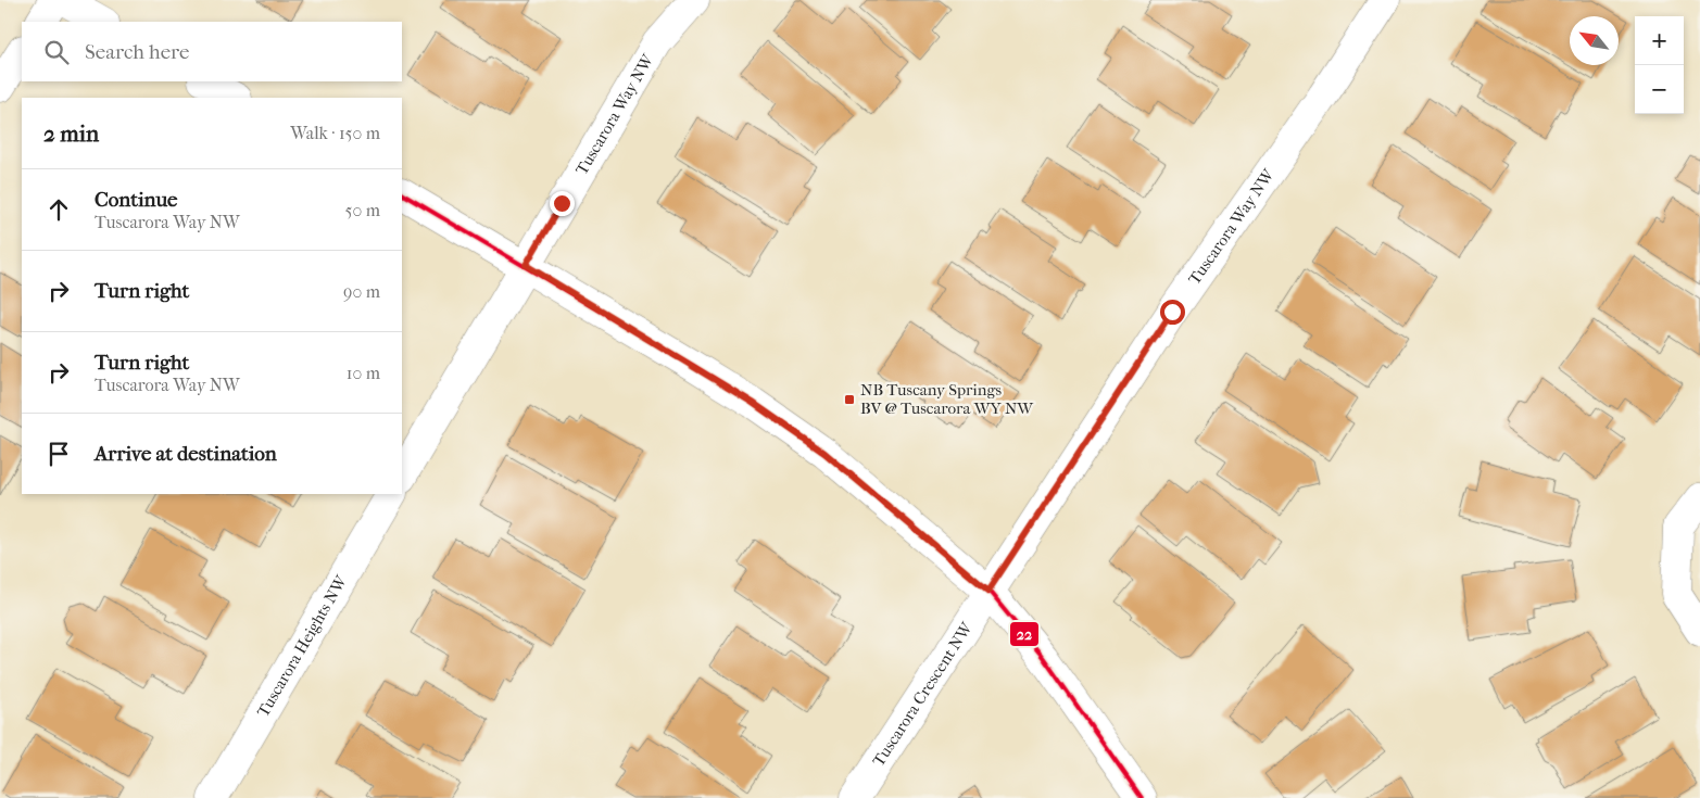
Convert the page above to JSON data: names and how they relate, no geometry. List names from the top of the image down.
{
  "streets": {
    "street": ["Tuscarora Way NW", "Tuscarora Heights NW", "Tuscarora Crescent NW"]
  },
  "crossings": [
    ["Tuscarora Way NW", "Tuscarora Crescent NW"]
  ],
  "places": {
    "transit": ["NB Tuscany Springs BV @ Tuscarora WY NW"]
  },
  "lines": ["transit line 22"],
  "north": "top left",
  "page": {
    "map_buttons": ["+", "−"],
    "search": "Search here",
    "heading": ["2 min", "Walk · 150 m"],
    "list": [
      ["Continue", "Tuscarora Way NW", "50 m"],
      ["Turn right", "90 m"],
      ["Turn right", "Tuscarora Way NW", "10 m"],
      "Arrive at destination"
    ]
  }
}
